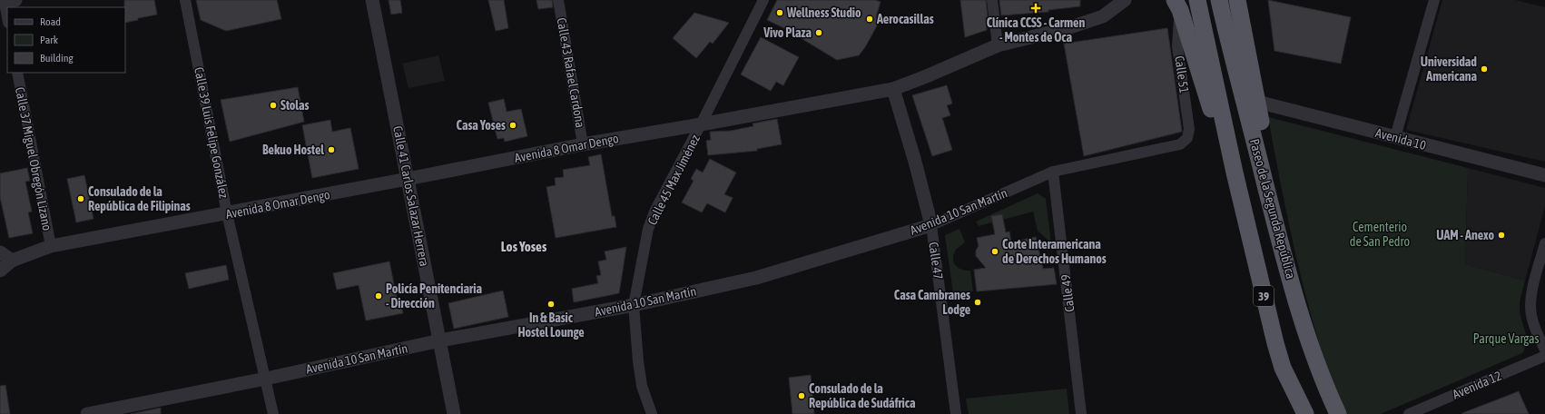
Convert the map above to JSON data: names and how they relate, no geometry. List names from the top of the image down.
{
  "streets": {
    "highway": ["Paseo de la Segunda República", "39"],
    "street": [
      "Calle 43 Rafael Cardona",
      "Calle 51",
      "Calle 39 Luis Felipe González",
      "Avenida 10",
      "Avenida 8 Omar Dengo",
      "Calle 37 Miguel Obregón Lizano",
      "Calle 45 Max Jiménez",
      "Calle 41 Carlos Salazar Herrera",
      "Avenida 10 San Martín",
      "Calle 47",
      "Calle 49",
      "Avenida 12"
    ]
  },
  "crossings": [
    ["Calle 43 Rafael Cardona", "Avenida 8 Omar Dengo"],
    ["Calle 51", "Avenida 10 San Martín"],
    ["Calle 39 Luis Felipe González", "Avenida 8 Omar Dengo"],
    ["Calle 39 Luis Felipe González", "Avenida 10 San Martín"],
    ["Avenida 8 Omar Dengo", "Calle 37 Miguel Obregón Lizano"],
    ["Avenida 8 Omar Dengo", "Calle 45 Max Jiménez"],
    ["Avenida 8 Omar Dengo", "Calle 41 Carlos Salazar Herrera"],
    ["Avenida 8 Omar Dengo", "Calle 47"],
    ["Calle 45 Max Jiménez", "Avenida 10 San Martín"],
    ["Calle 41 Carlos Salazar Herrera", "Avenida 10 San Martín"],
    ["Avenida 10 San Martín", "Calle 47"],
    ["Avenida 10 San Martín", "Calle 49"]
  ],
  "districts": ["Los Yoses"],
  "parks": ["Cementerio de San Pedro", "Parque Vargas"],
  "places": {
    "health": ["Clínica CCSS - Carmen - Montes de Oca"],
    "other": [
      "Wellness Studio",
      "Aerocasillas",
      "Vivo Plaza",
      "Universidad Americana",
      "Stolas",
      "Casa Yoses",
      "Bekuo Hostel",
      "Consulado de la República de Filipinas",
      "UAM - Anexo",
      "Corte Interamericana de Derechos Humanos",
      "Policía Penitenciaria - Dirección",
      "Casa Cambranes Lodge",
      "In & Basic Hostel Lounge",
      "Consulado de la República de Sudáfrica"
    ]
  },
  "legend": ["Road", "Park", "Building"]
}
